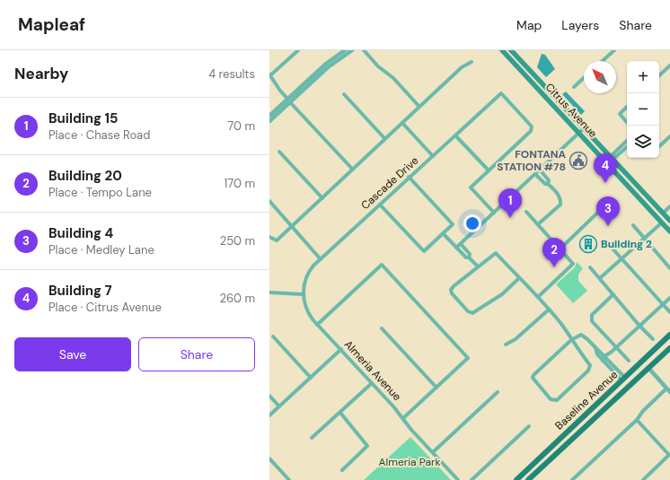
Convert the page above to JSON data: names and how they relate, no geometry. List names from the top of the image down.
{
  "streets": {
    "main road": ["Citrus Avenue", "Baseline Avenue"],
    "street": ["Cascade Drive", "Almeria Avenue"]
  },
  "crossings": [
    ["Cascade Drive", "Almeria Avenue"]
  ],
  "parks": ["Almeria Park"],
  "places": {
    "public building": ["FONTANA STATION #78"],
    "building": ["Building 2"]
  },
  "north": "top left",
  "page": {
    "header": "Mapleaf",
    "nav": ["Map", "Layers", "Share"],
    "heading": ["Nearby", "4 results"],
    "map_buttons": ["+", "−"],
    "list": [
      {
        "mark": "1",
        "name": "Building 15",
        "note": "Place · Chase Road",
        "value": "70 m"
      },
      {
        "mark": "2",
        "name": "Building 20",
        "note": "Place · Tempo Lane",
        "value": "170 m"
      },
      {
        "mark": "3",
        "name": "Building 4",
        "note": "Place · Medley Lane",
        "value": "250 m"
      },
      {
        "mark": "4",
        "name": "Building 7",
        "note": "Place · Citrus Avenue",
        "value": "260 m"
      }
    ],
    "pins": [
      "4",
      "1",
      "3",
      "2"
    ],
    "buttons": ["Save", "Share"]
  }
}
